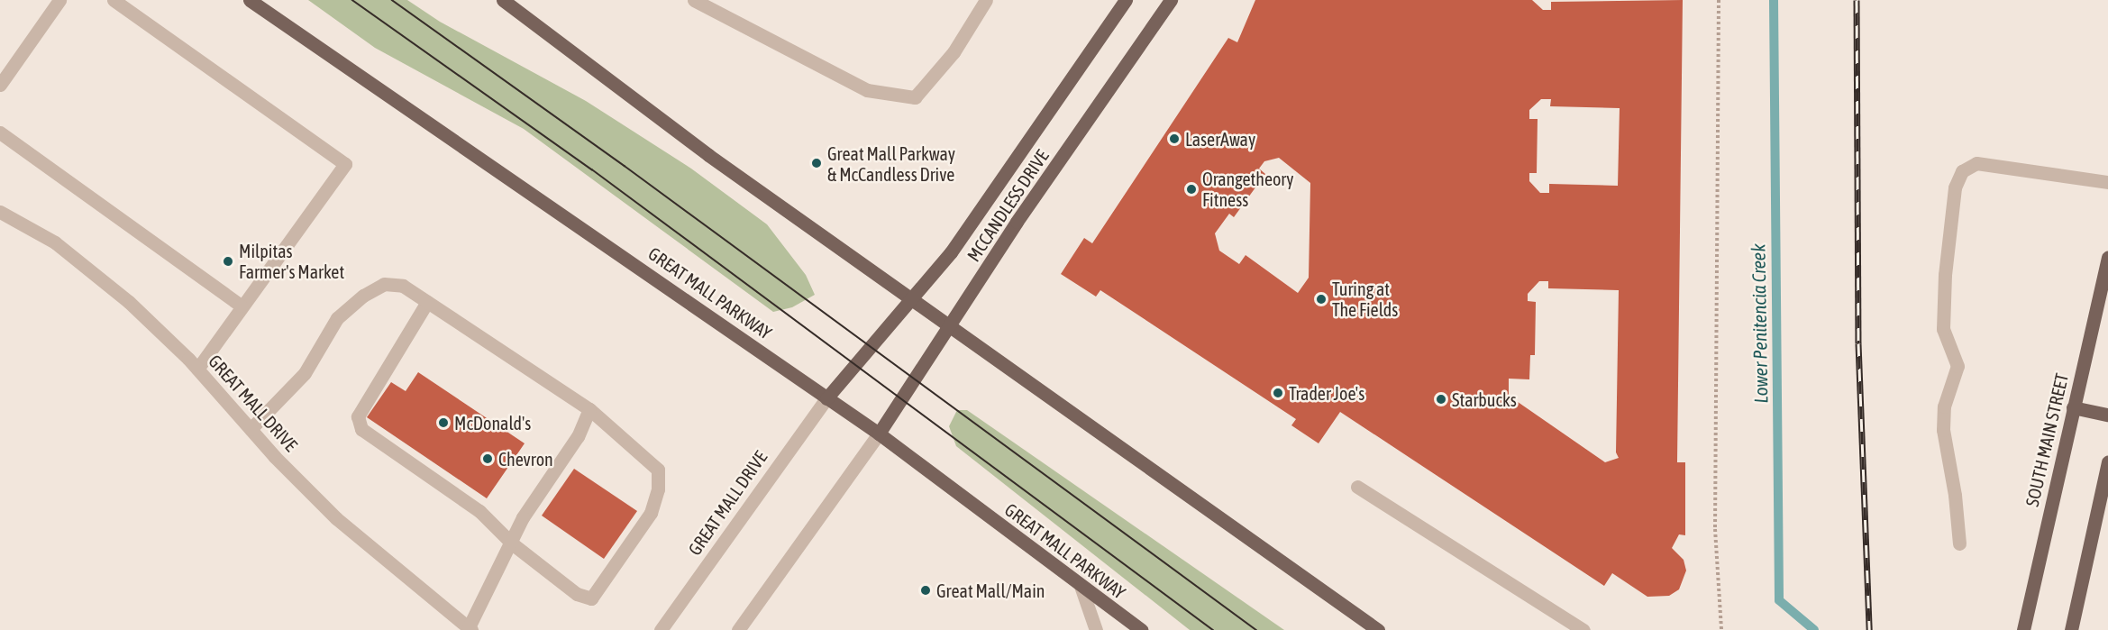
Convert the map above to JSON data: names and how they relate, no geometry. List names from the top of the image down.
{
  "streets": {
    "main road": ["MCCANDLESS DRIVE", "GREAT MALL PARKWAY", "SOUTH MAIN STREET"],
    "street": ["GREAT MALL DRIVE"]
  },
  "crossings": [
    ["MCCANDLESS DRIVE", "GREAT MALL PARKWAY"],
    ["MCCANDLESS DRIVE", "GREAT MALL DRIVE"],
    ["GREAT MALL PARKWAY", "GREAT MALL DRIVE"]
  ],
  "water": ["Lower Penitencia Creek"],
  "places": [
    "LaserAway",
    "Great Mall Parkway & McCandless Drive",
    "Orangetheory Fitness",
    "Milpitas Farmer's Market",
    "Turing at The Fields",
    "Trader Joe's",
    "Starbucks",
    "McDonald's",
    "Chevron",
    "Great Mall/Main"
  ]
}
